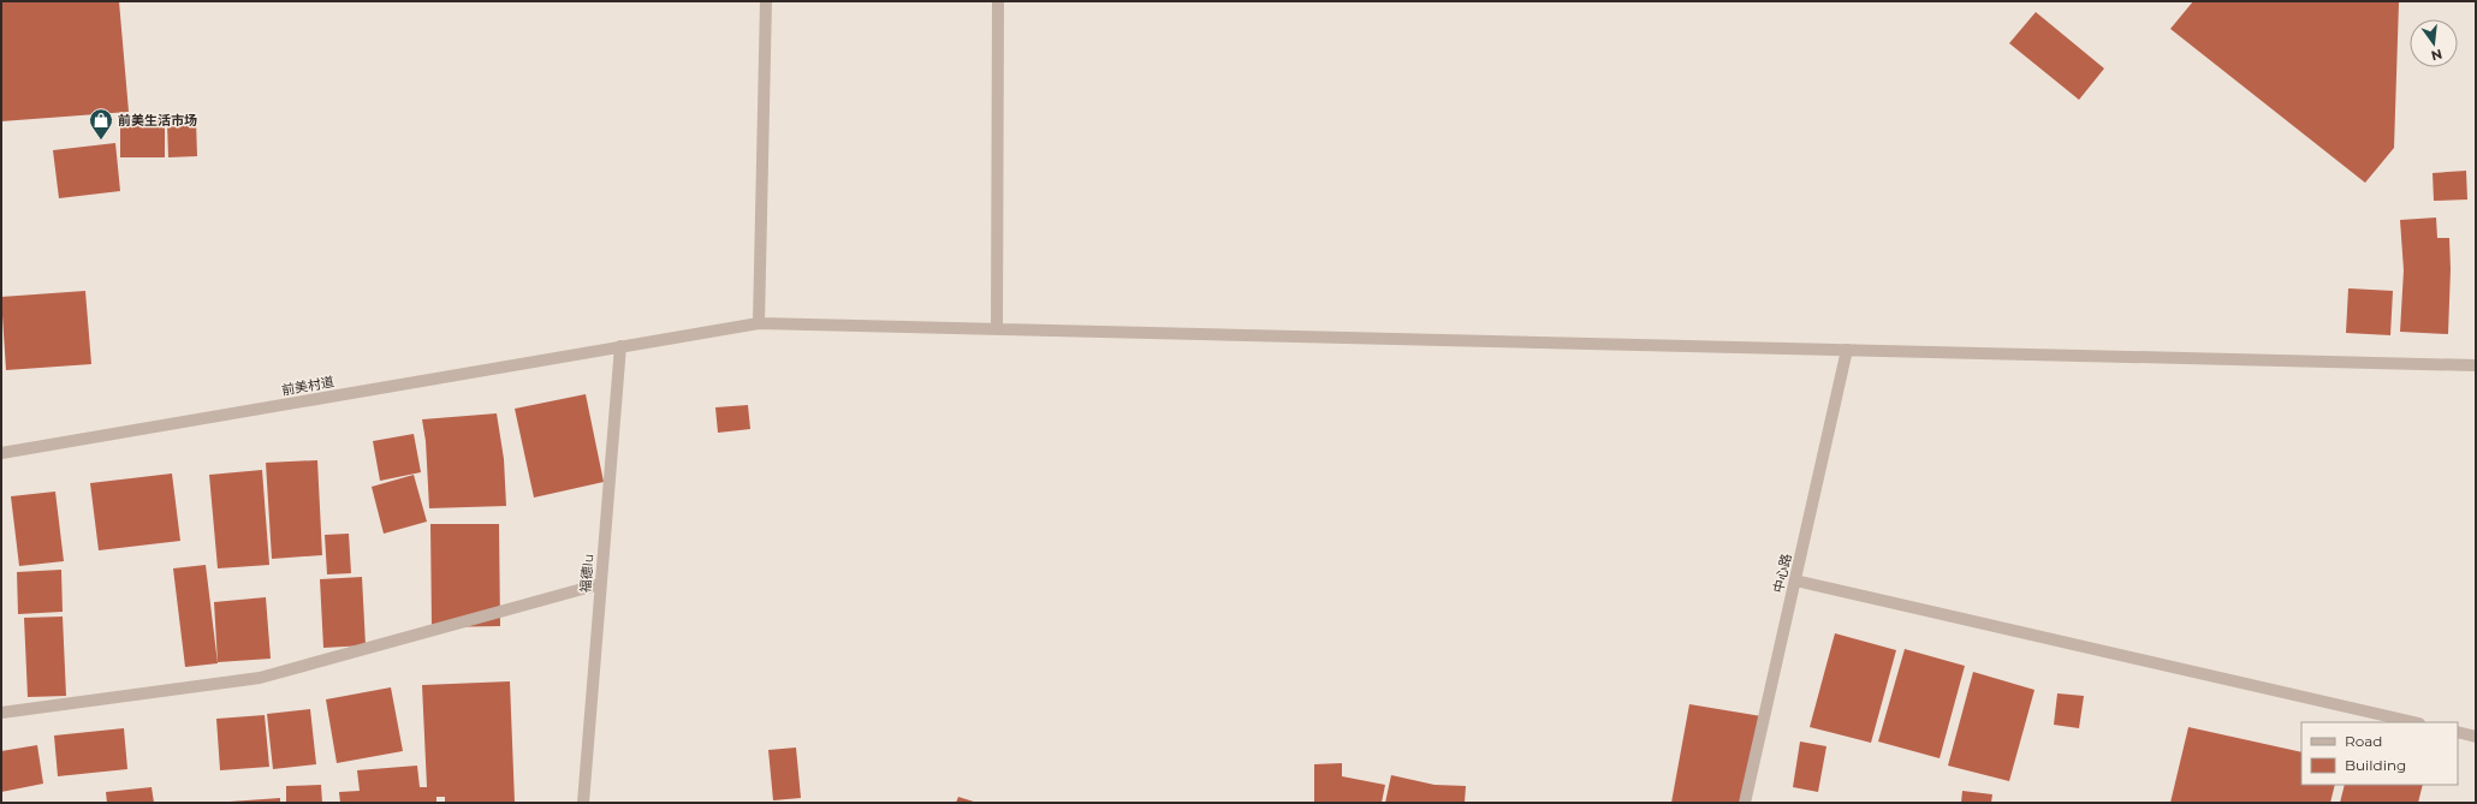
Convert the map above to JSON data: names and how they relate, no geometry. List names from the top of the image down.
{
  "streets": {
    "street": ["前美村道", "福德lu", "中心路"]
  },
  "crossings": [
    ["前美村道", "福德lu"],
    ["前美村道", "中心路"]
  ],
  "places": {
    "shop": ["前美生活市场"]
  },
  "legend": ["Road", "Building"],
  "north": "bottom"
}
